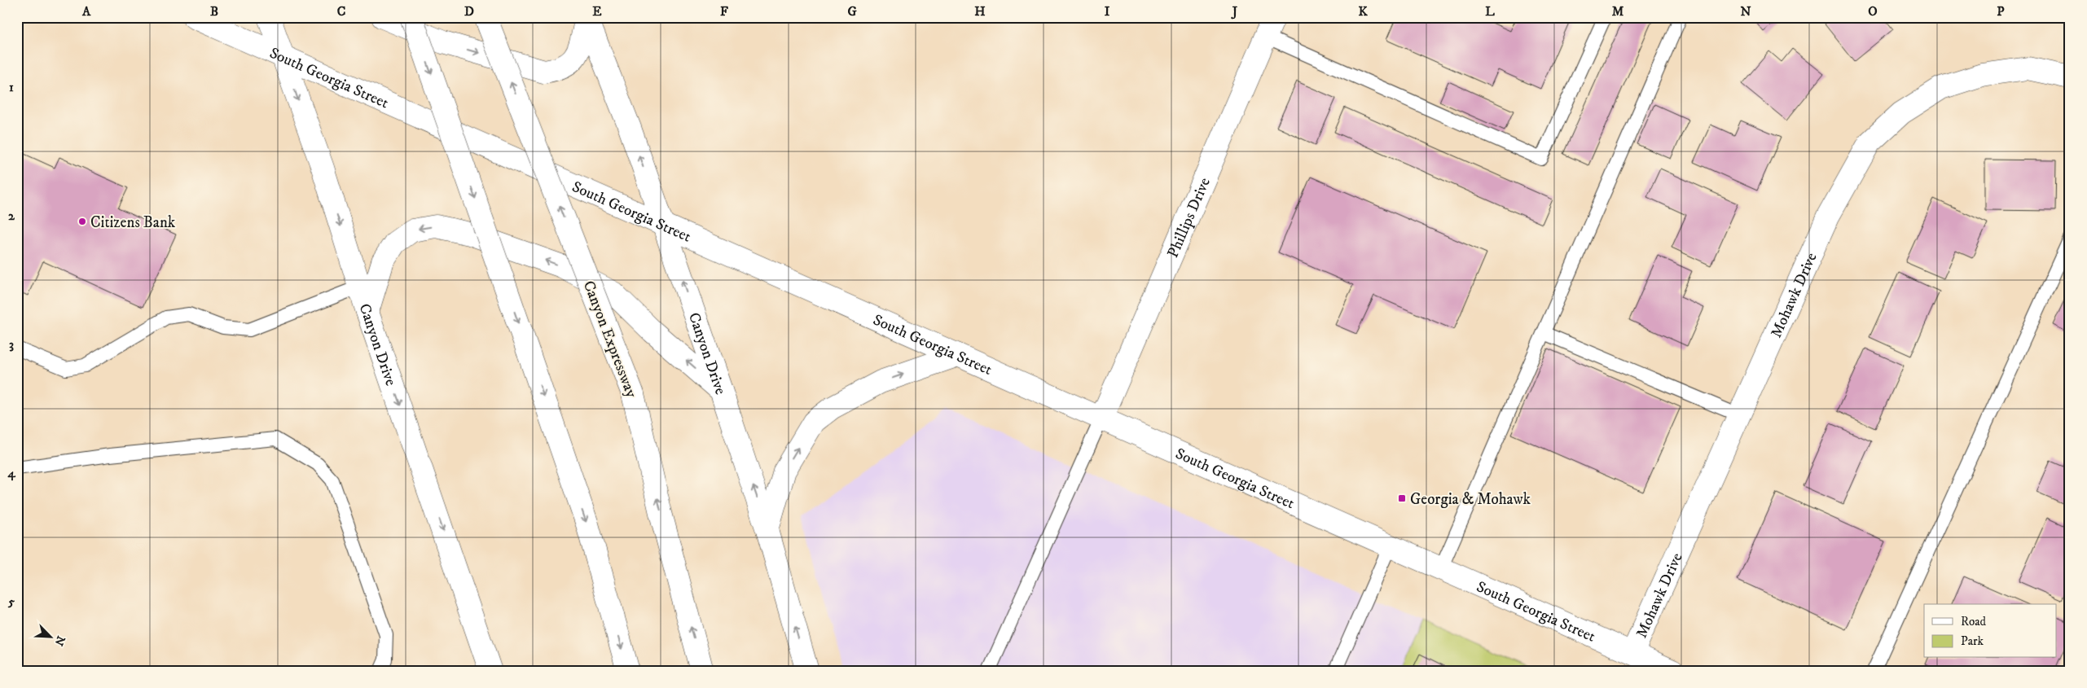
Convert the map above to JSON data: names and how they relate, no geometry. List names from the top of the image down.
{
  "streets": {
    "main road": [
      "South Georgia Street",
      "Phillips Drive",
      "Mohawk Drive",
      "Canyon Expressway",
      "Canyon Drive"
    ]
  },
  "crossings": [
    ["South Georgia Street", "Phillips Drive"],
    ["South Georgia Street", "Mohawk Drive"],
    ["South Georgia Street", "Canyon Drive"]
  ],
  "places": {
    "other": ["Citizens Bank"],
    "transit": ["Georgia & Mohawk"]
  },
  "legend": ["Road", "Park"],
  "north": "bottom right",
  "grid": {
    "columns": [
      "A",
      "B",
      "C",
      "D",
      "E",
      "F",
      "G",
      "H",
      "I",
      "J",
      "K",
      "L",
      "M",
      "N",
      "O",
      "P"
    ],
    "rows": [
      "1",
      "2",
      "3",
      "4",
      "5"
    ]
  }
}
